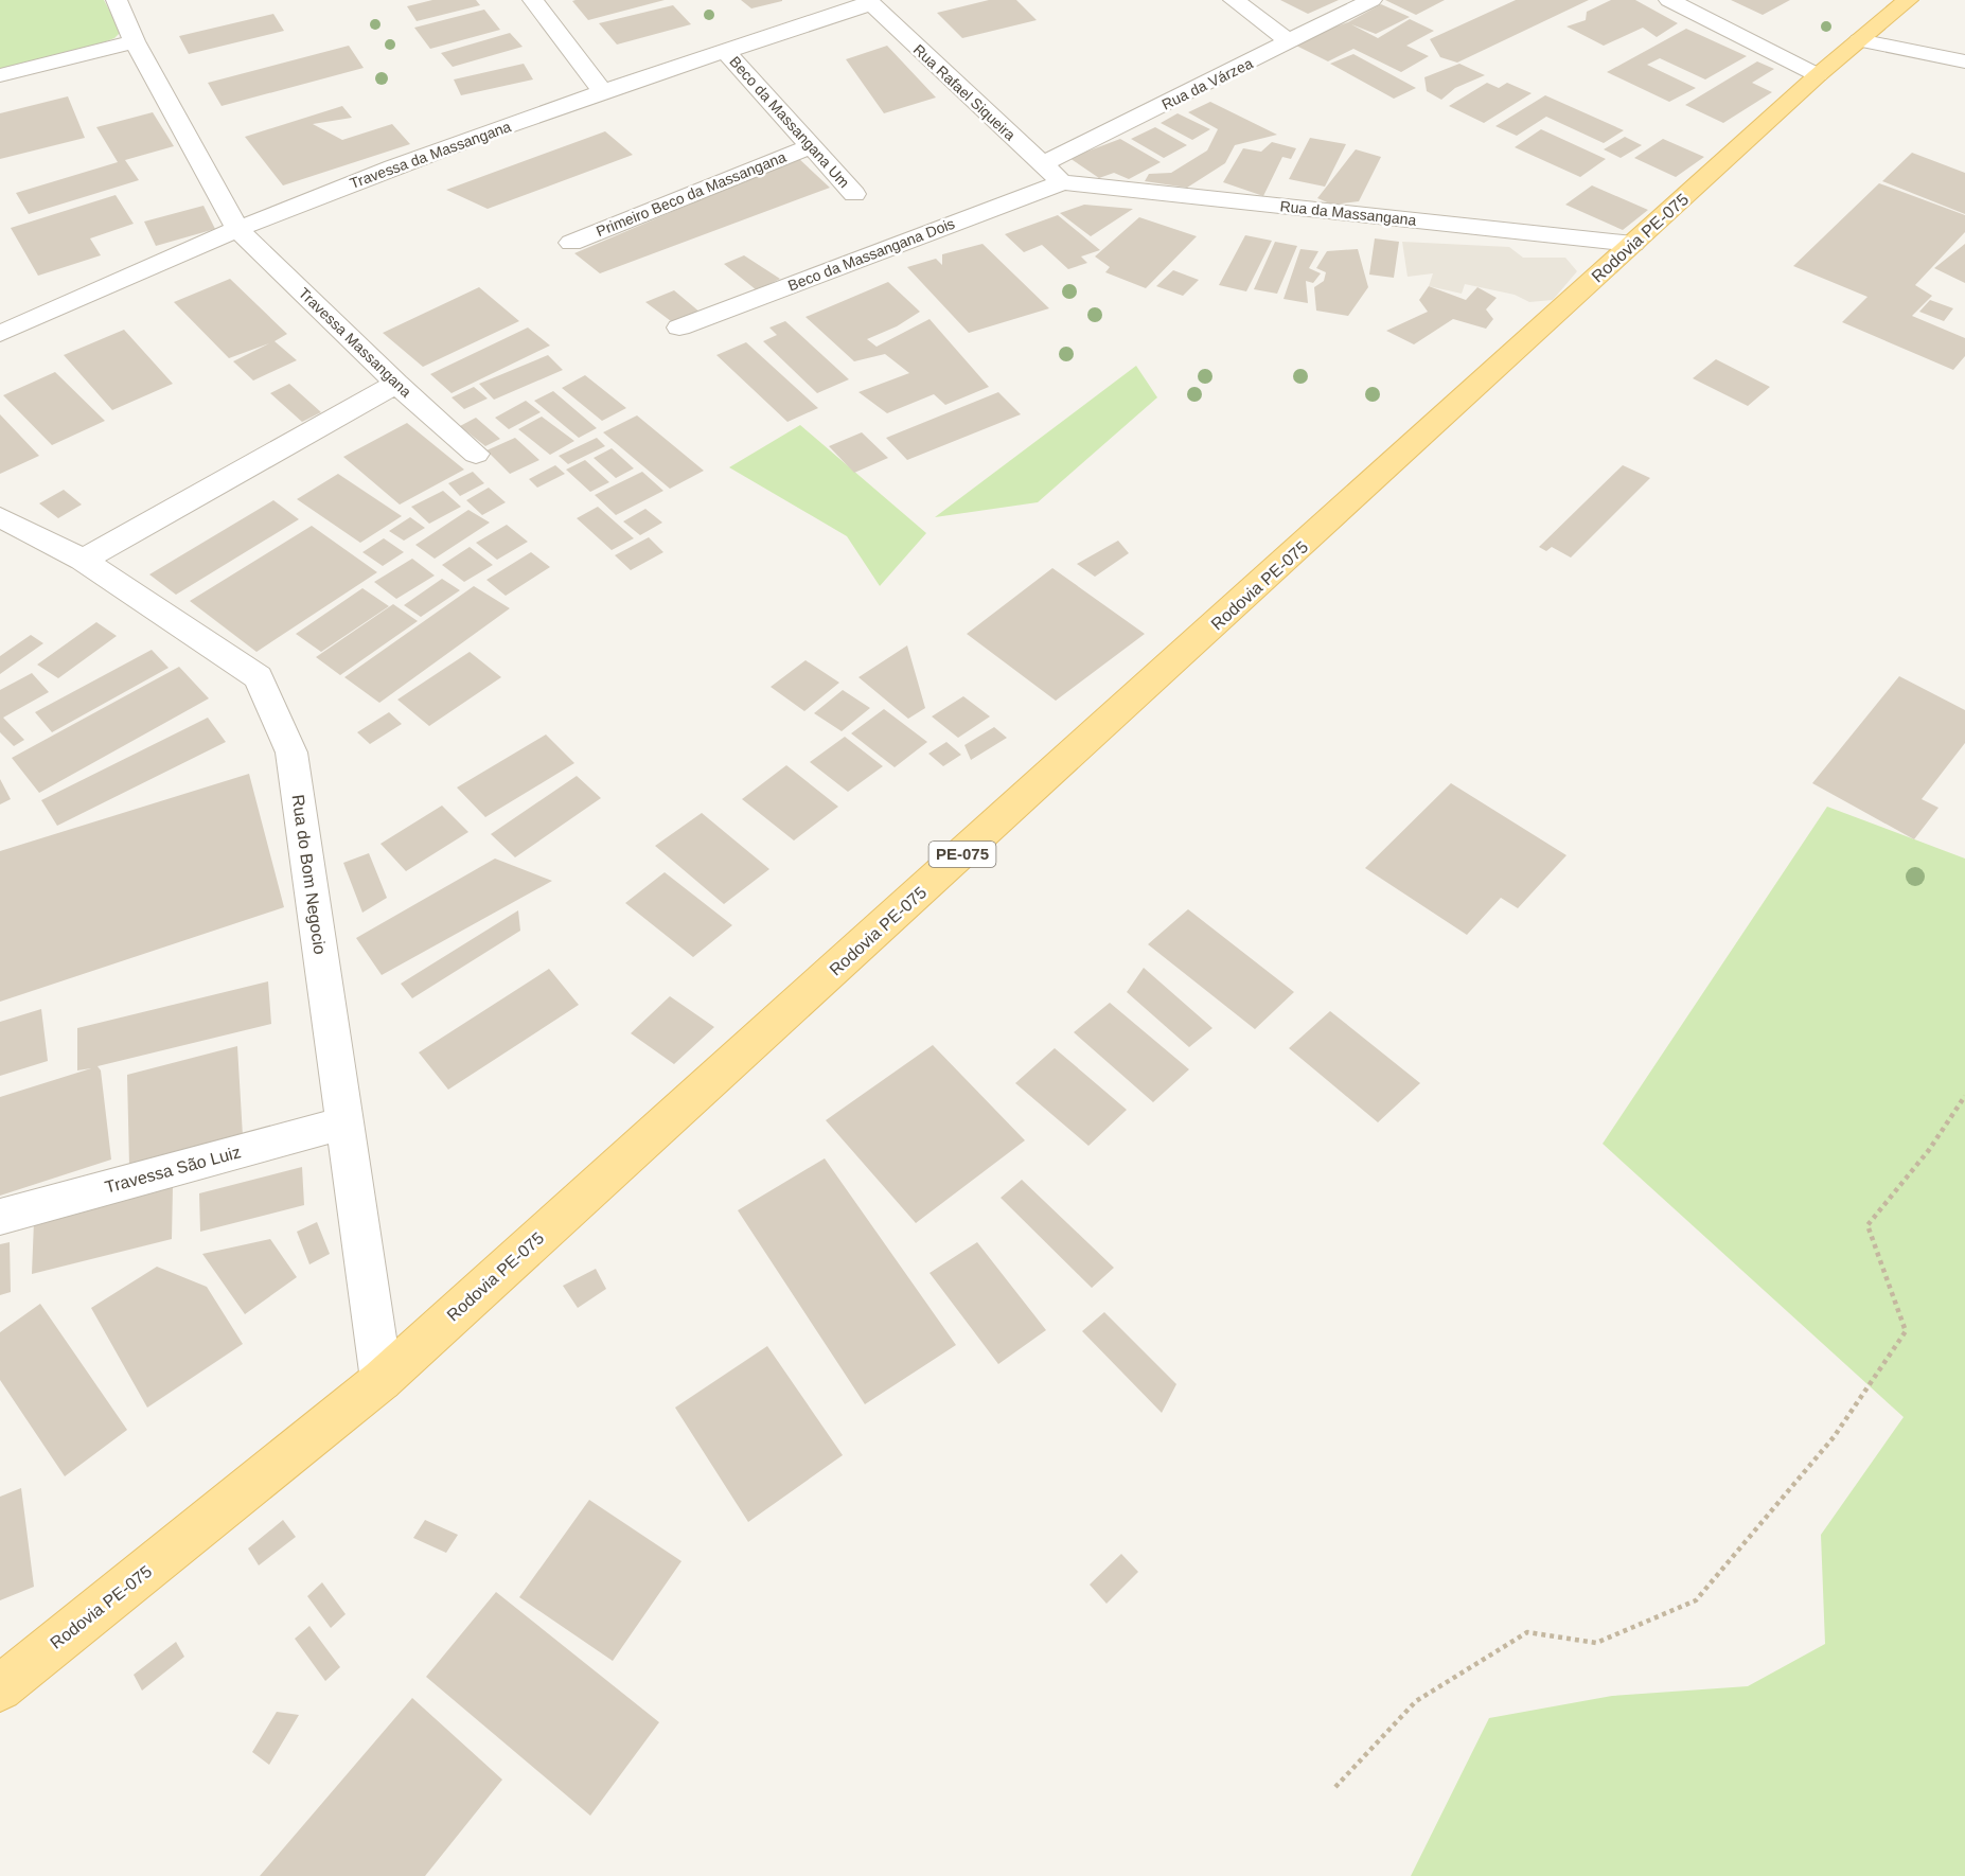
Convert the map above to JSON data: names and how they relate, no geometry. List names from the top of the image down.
{
  "streets": {
    "main road": ["Rodovia PE-075", "PE-075"],
    "street": [
      "Rua da Várzea",
      "Rua Rafael Siqueira",
      "Beco da Massangana Um",
      "Travessa da Massangana",
      "Primeiro Beco da Massangana",
      "Rua da Massangana",
      "Beco da Massangana Dois",
      "Travessa Massangana",
      "Rua do Bom Negocio",
      "Travessa São Luiz"
    ]
  },
  "crossings": [
    ["Rua da Várzea", "Rua Rafael Siqueira"],
    ["Rua Rafael Siqueira", "Travessa da Massangana"],
    ["Rua Rafael Siqueira", "Rua da Massangana"],
    ["Rua Rafael Siqueira", "Beco da Massangana Dois"],
    ["Beco da Massangana Um", "Travessa da Massangana"],
    ["Beco da Massangana Um", "Primeiro Beco da Massangana"],
    ["Travessa da Massangana", "Travessa Massangana"],
    ["Rua da Massangana", "Rodovia PE-075"],
    ["Rua da Massangana", "Beco da Massangana Dois"],
    ["Rodovia PE-075", "Rua do Bom Negocio"],
    ["Rua do Bom Negocio", "Travessa São Luiz"]
  ]
}
